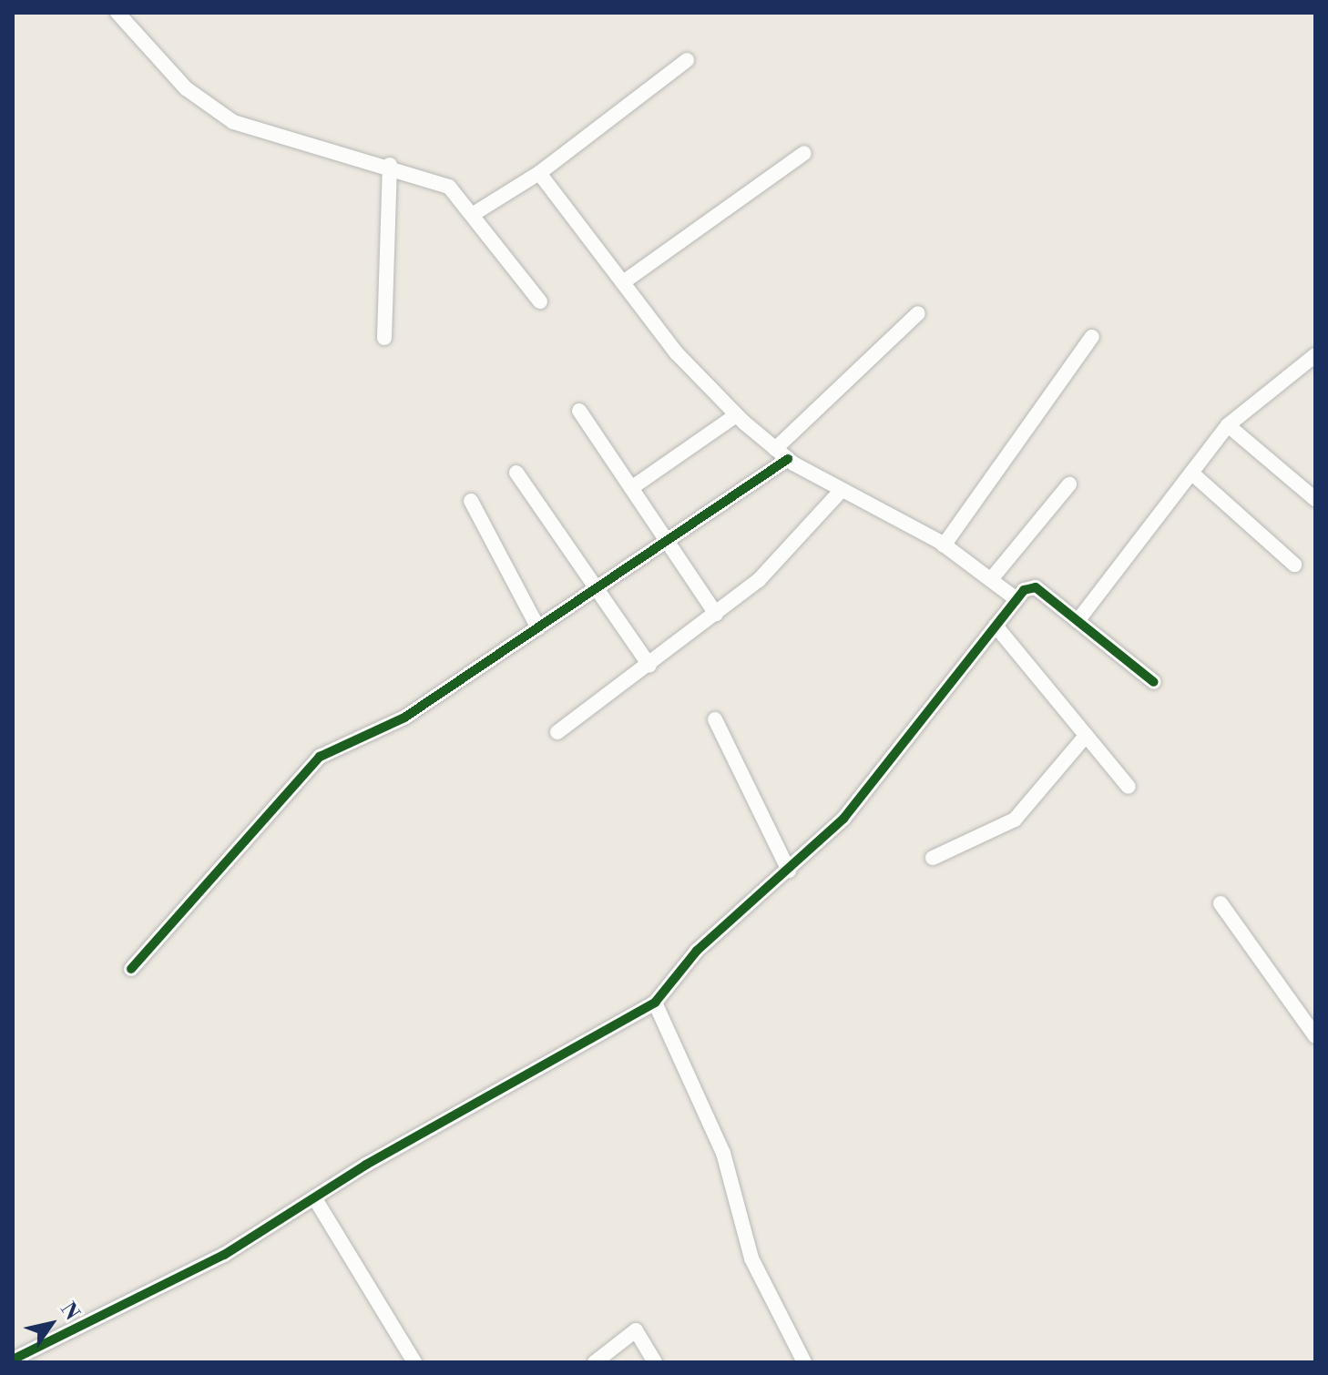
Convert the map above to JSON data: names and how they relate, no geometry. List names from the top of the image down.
{
  "north": "top right"
}
